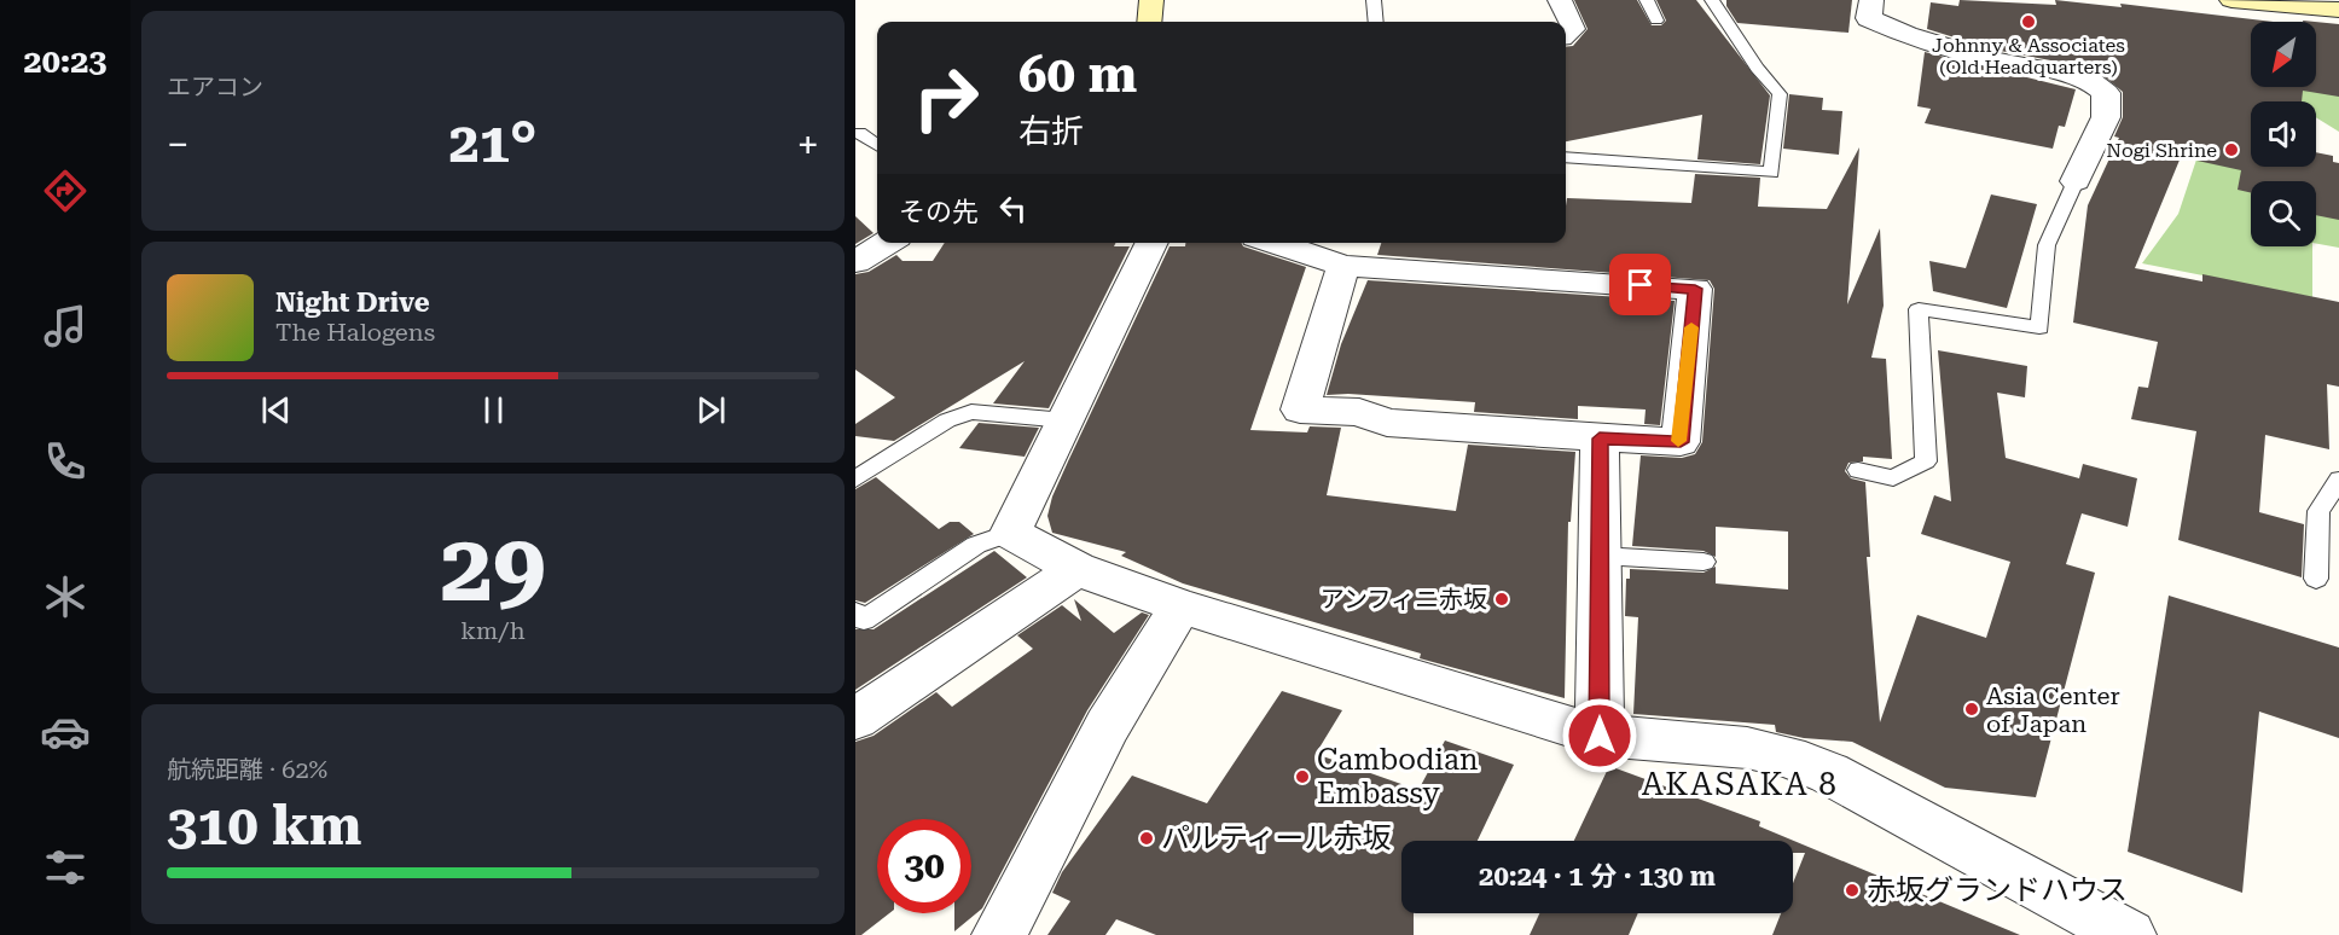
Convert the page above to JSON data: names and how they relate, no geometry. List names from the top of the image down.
{
  "districts": ["AKASAKA 8"],
  "places": [
    "Johnny & Associates (Old Headquarters)",
    "Nogi Shrine",
    "アンフィニ赤坂",
    "Asia Center of Japan",
    "Cambodian Embassy",
    "パルティール赤坂",
    "赤坂グランドハウス"
  ],
  "north": "bottom left",
  "page": {
    "tabs": "20:23",
    "tile": [
      "エアコン",
      ["29", "km/h"],
      ["航続距離 · 62%", "310 km"]
    ],
    "turn": ["60 m", "右折"],
    "heat": ["−", "21°", "+"],
    "then": "その先",
    "song": ["Night Drive", "The Halogens"],
    "limit": "30",
    "trip": "20:24 · 1 分 · 130 m"
  }
}
